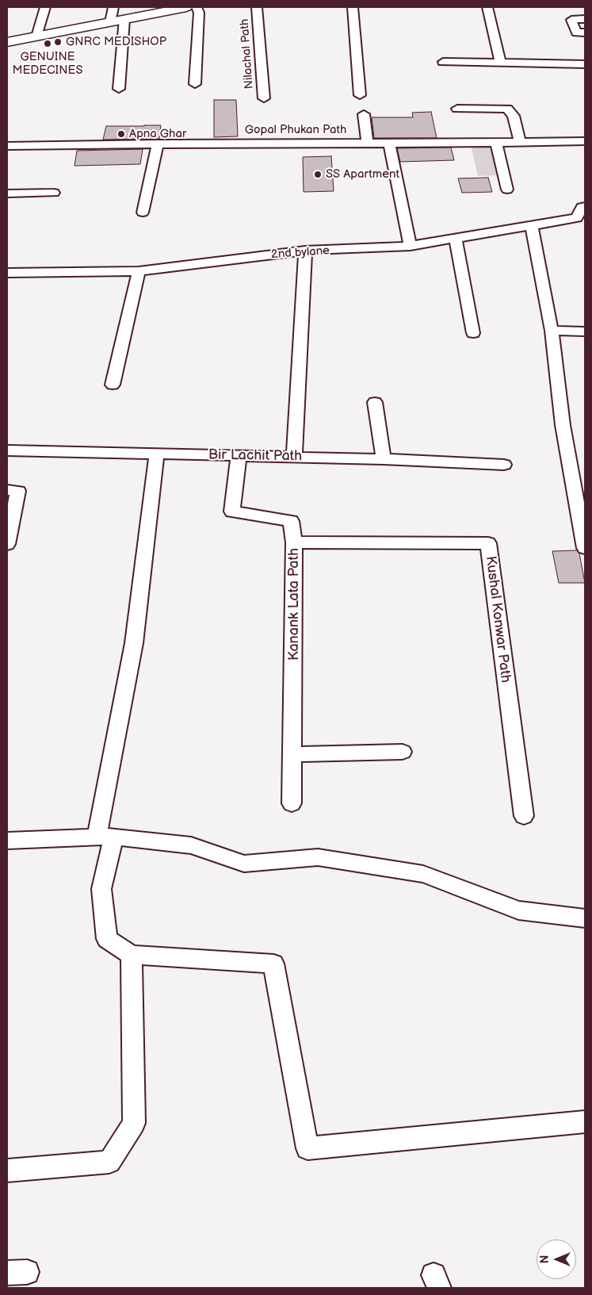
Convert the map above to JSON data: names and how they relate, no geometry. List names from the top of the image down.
{
  "streets": {
    "street": [
      "Nilachal Path",
      "Gopal Phukan Path",
      "2nd bylane",
      "Bir Lachit Path",
      "Kanank Lata Path",
      "Kushal Konwar Path"
    ]
  },
  "crossings": [
    ["Bir Lachit Path", "Kanank Lata Path"],
    ["Kanank Lata Path", "Kushal Konwar Path"]
  ],
  "places": [
    "GNRC MEDISHOP",
    "GENUINE MEDECINES",
    "Apna Ghar",
    "SS Apartment"
  ],
  "north": "left"
}
